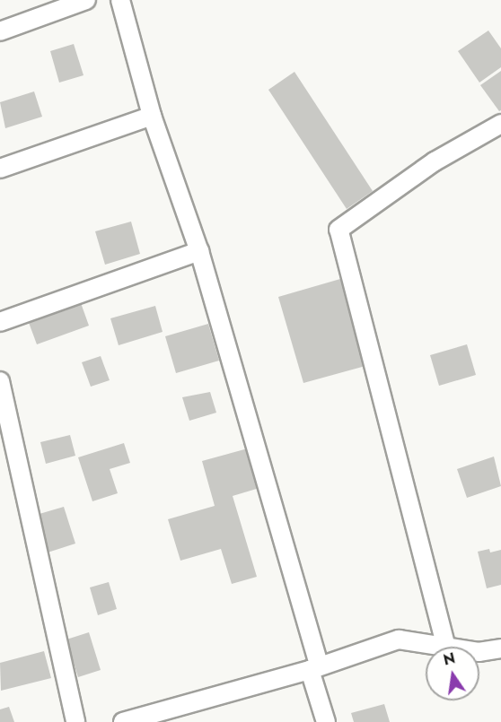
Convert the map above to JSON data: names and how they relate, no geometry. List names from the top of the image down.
{
  "north": "top"
}
